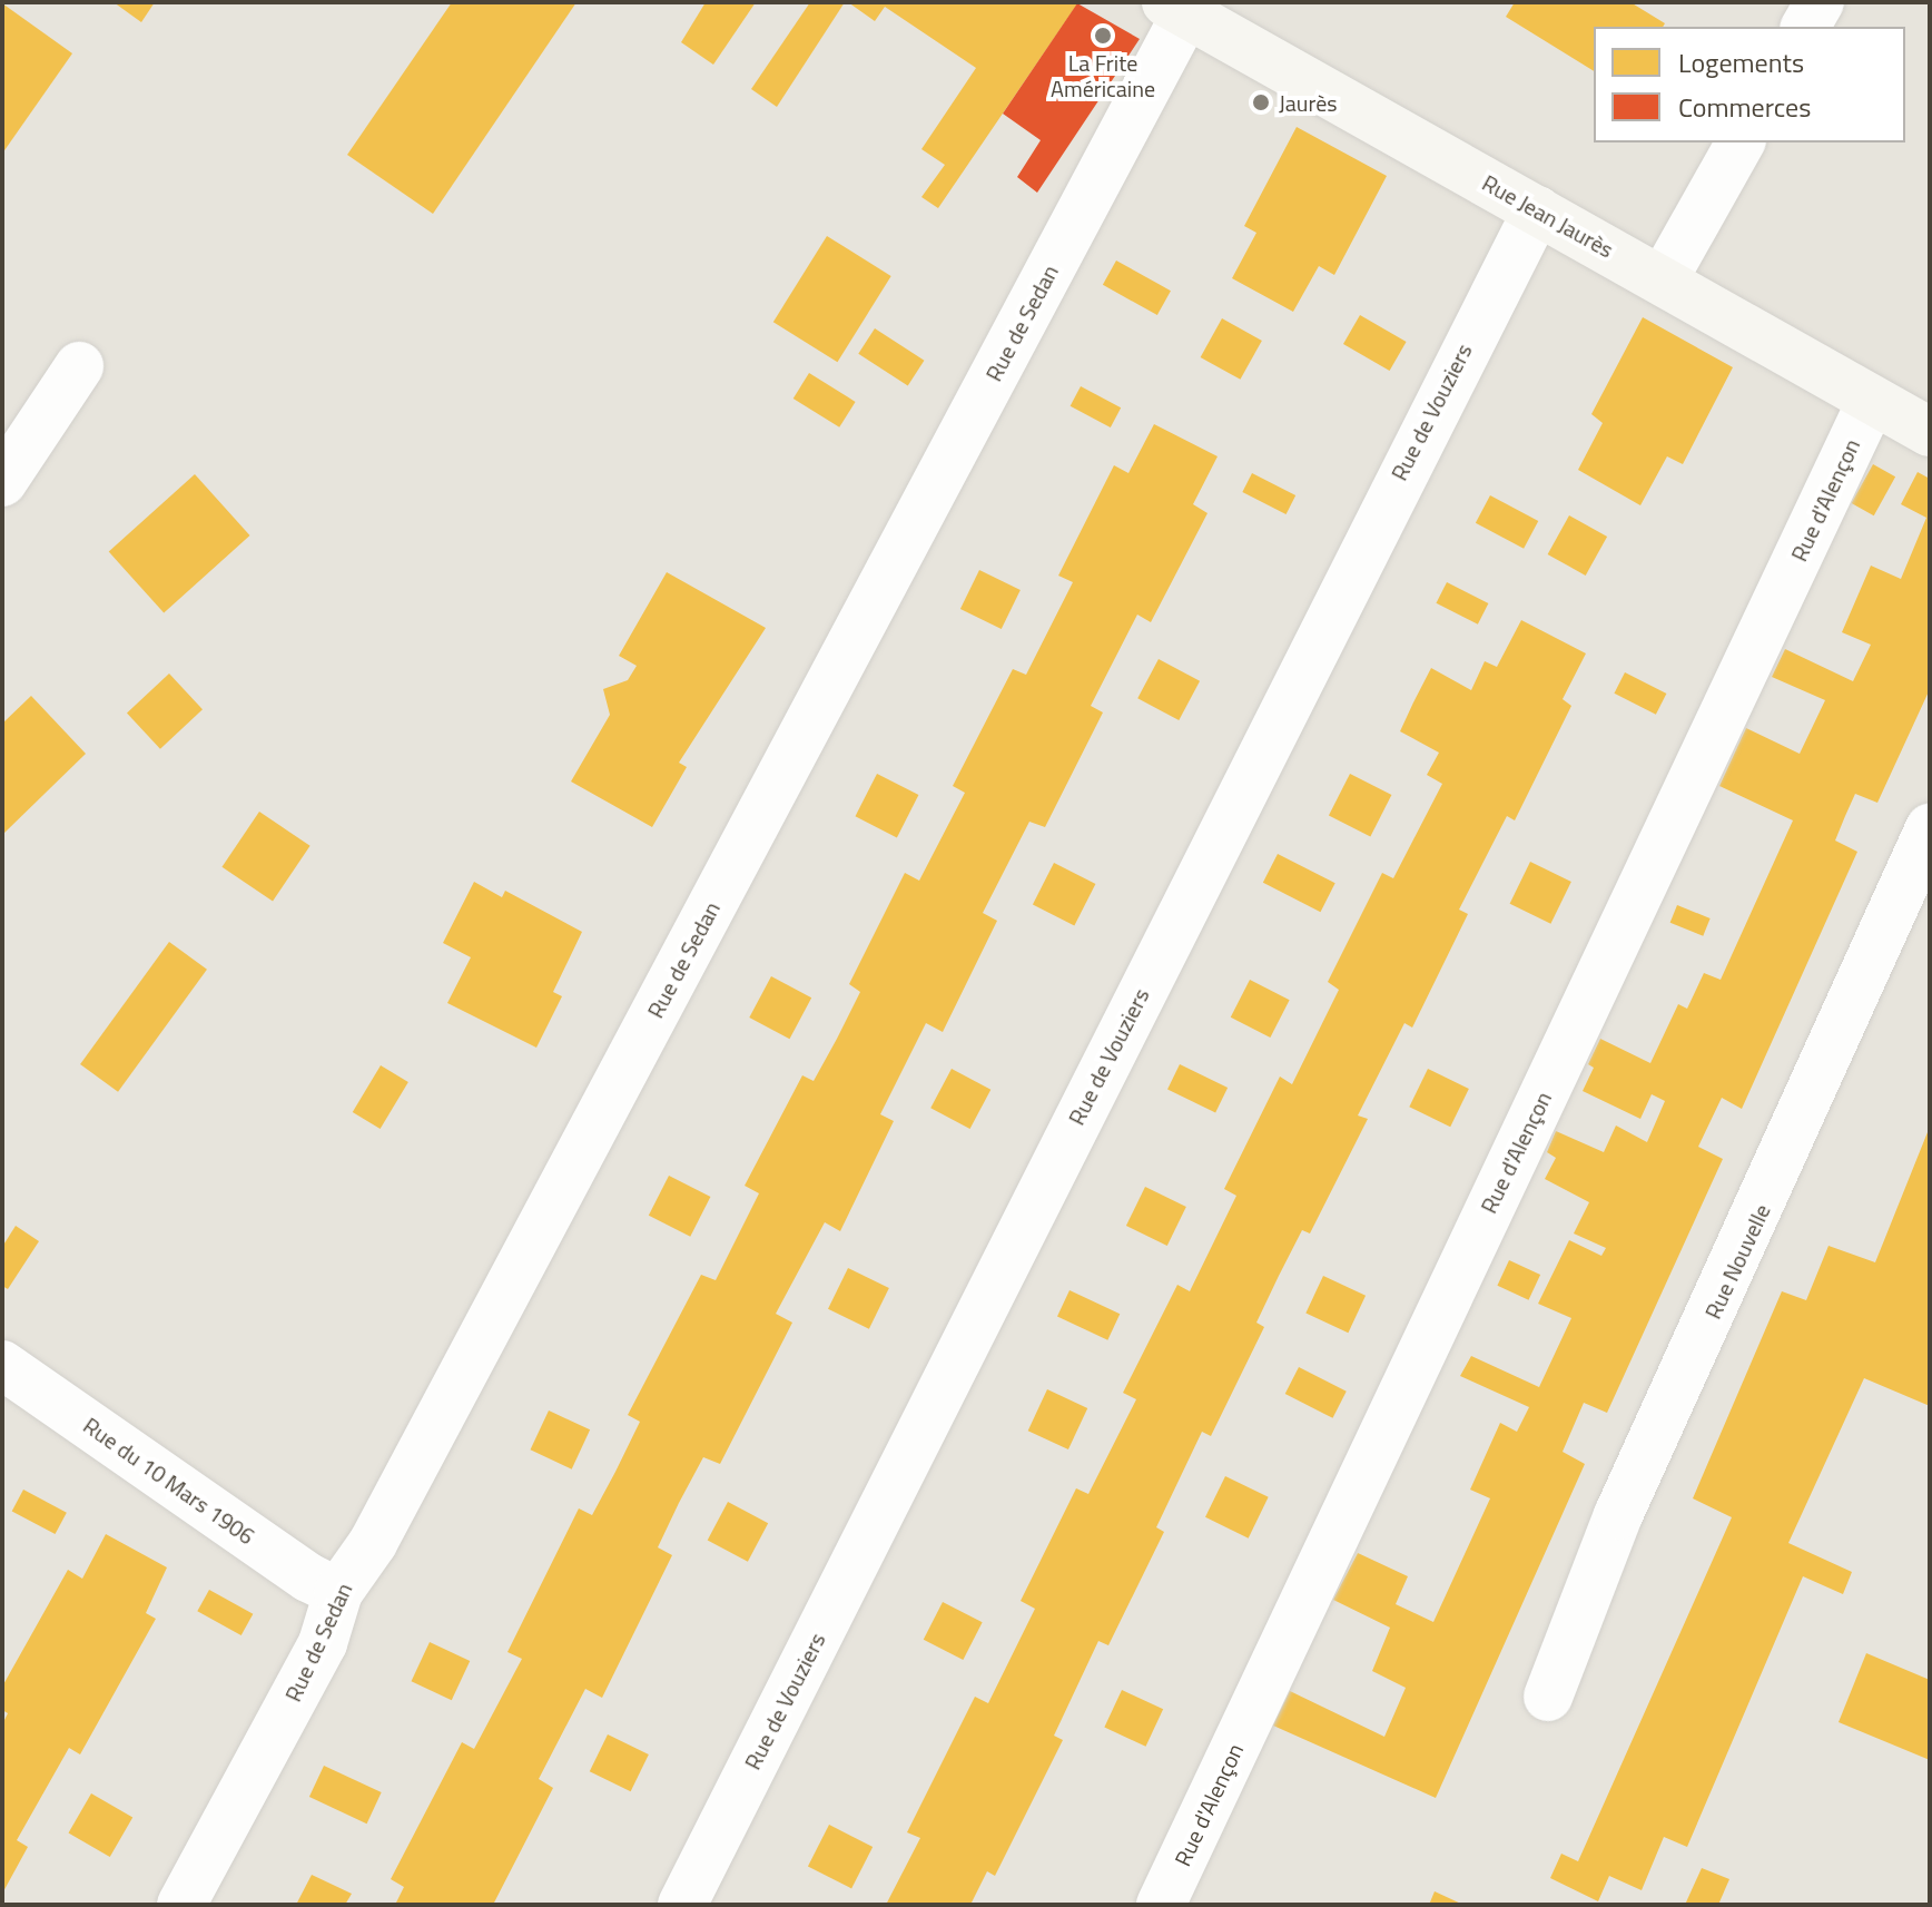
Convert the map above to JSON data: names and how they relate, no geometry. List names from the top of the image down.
{
  "streets": {
    "street": [
      "Rue Jean Jaurès",
      "Rue de Sedan",
      "Rue de Vouziers",
      "Rue d'Alençon",
      "Rue Nouvelle",
      "Rue du 10 Mars 1906"
    ]
  },
  "crossings": [
    ["Rue Jean Jaurès", "Rue de Sedan"],
    ["Rue Jean Jaurès", "Rue de Vouziers"],
    ["Rue Jean Jaurès", "Rue d'Alençon"],
    ["Rue de Sedan", "Rue du 10 Mars 1906"]
  ],
  "places": ["La Frite Américaine", "Jaurès"],
  "legend": ["Logements", "Commerces"]
}
